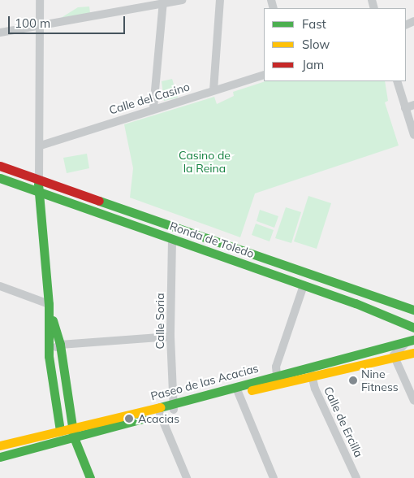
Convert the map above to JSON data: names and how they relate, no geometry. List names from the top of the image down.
{
  "streets": {
    "main road": ["Ronda de Toledo", "Paseo de las Acacias"],
    "street": ["Calle del Casino", "Calle Soria", "Calle de Ercilla"]
  },
  "crossings": [
    ["Ronda de Toledo", "Calle Soria"],
    ["Calle Soria", "Paseo de las Acacias"],
    ["Paseo de las Acacias", "Calle de Ercilla"]
  ],
  "parks": ["Casino de la Reina"],
  "places": ["Nine Fitness", "Acacias"],
  "legend": ["Fast", "Slow", "Jam"],
  "scale_bar": "100 m"
}
